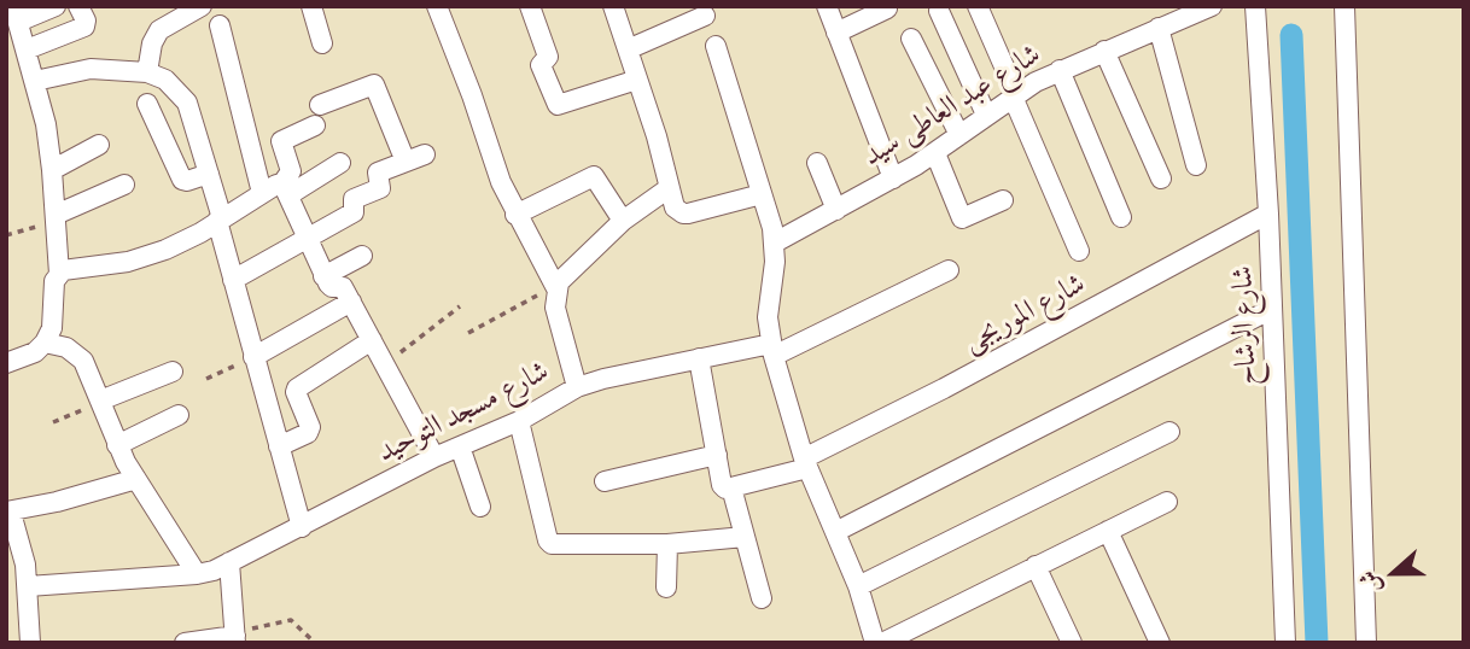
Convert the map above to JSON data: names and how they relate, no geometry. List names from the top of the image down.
{
  "streets": {
    "street": [
      "شارع عبد العاطى سيد",
      "شارع الموريجى",
      "شارع الرشاح",
      "شارع مسجد التوحيد"
    ]
  },
  "crossings": [
    ["شارع الموريجى", "شارع الرشاح"]
  ],
  "north": "left"
}
